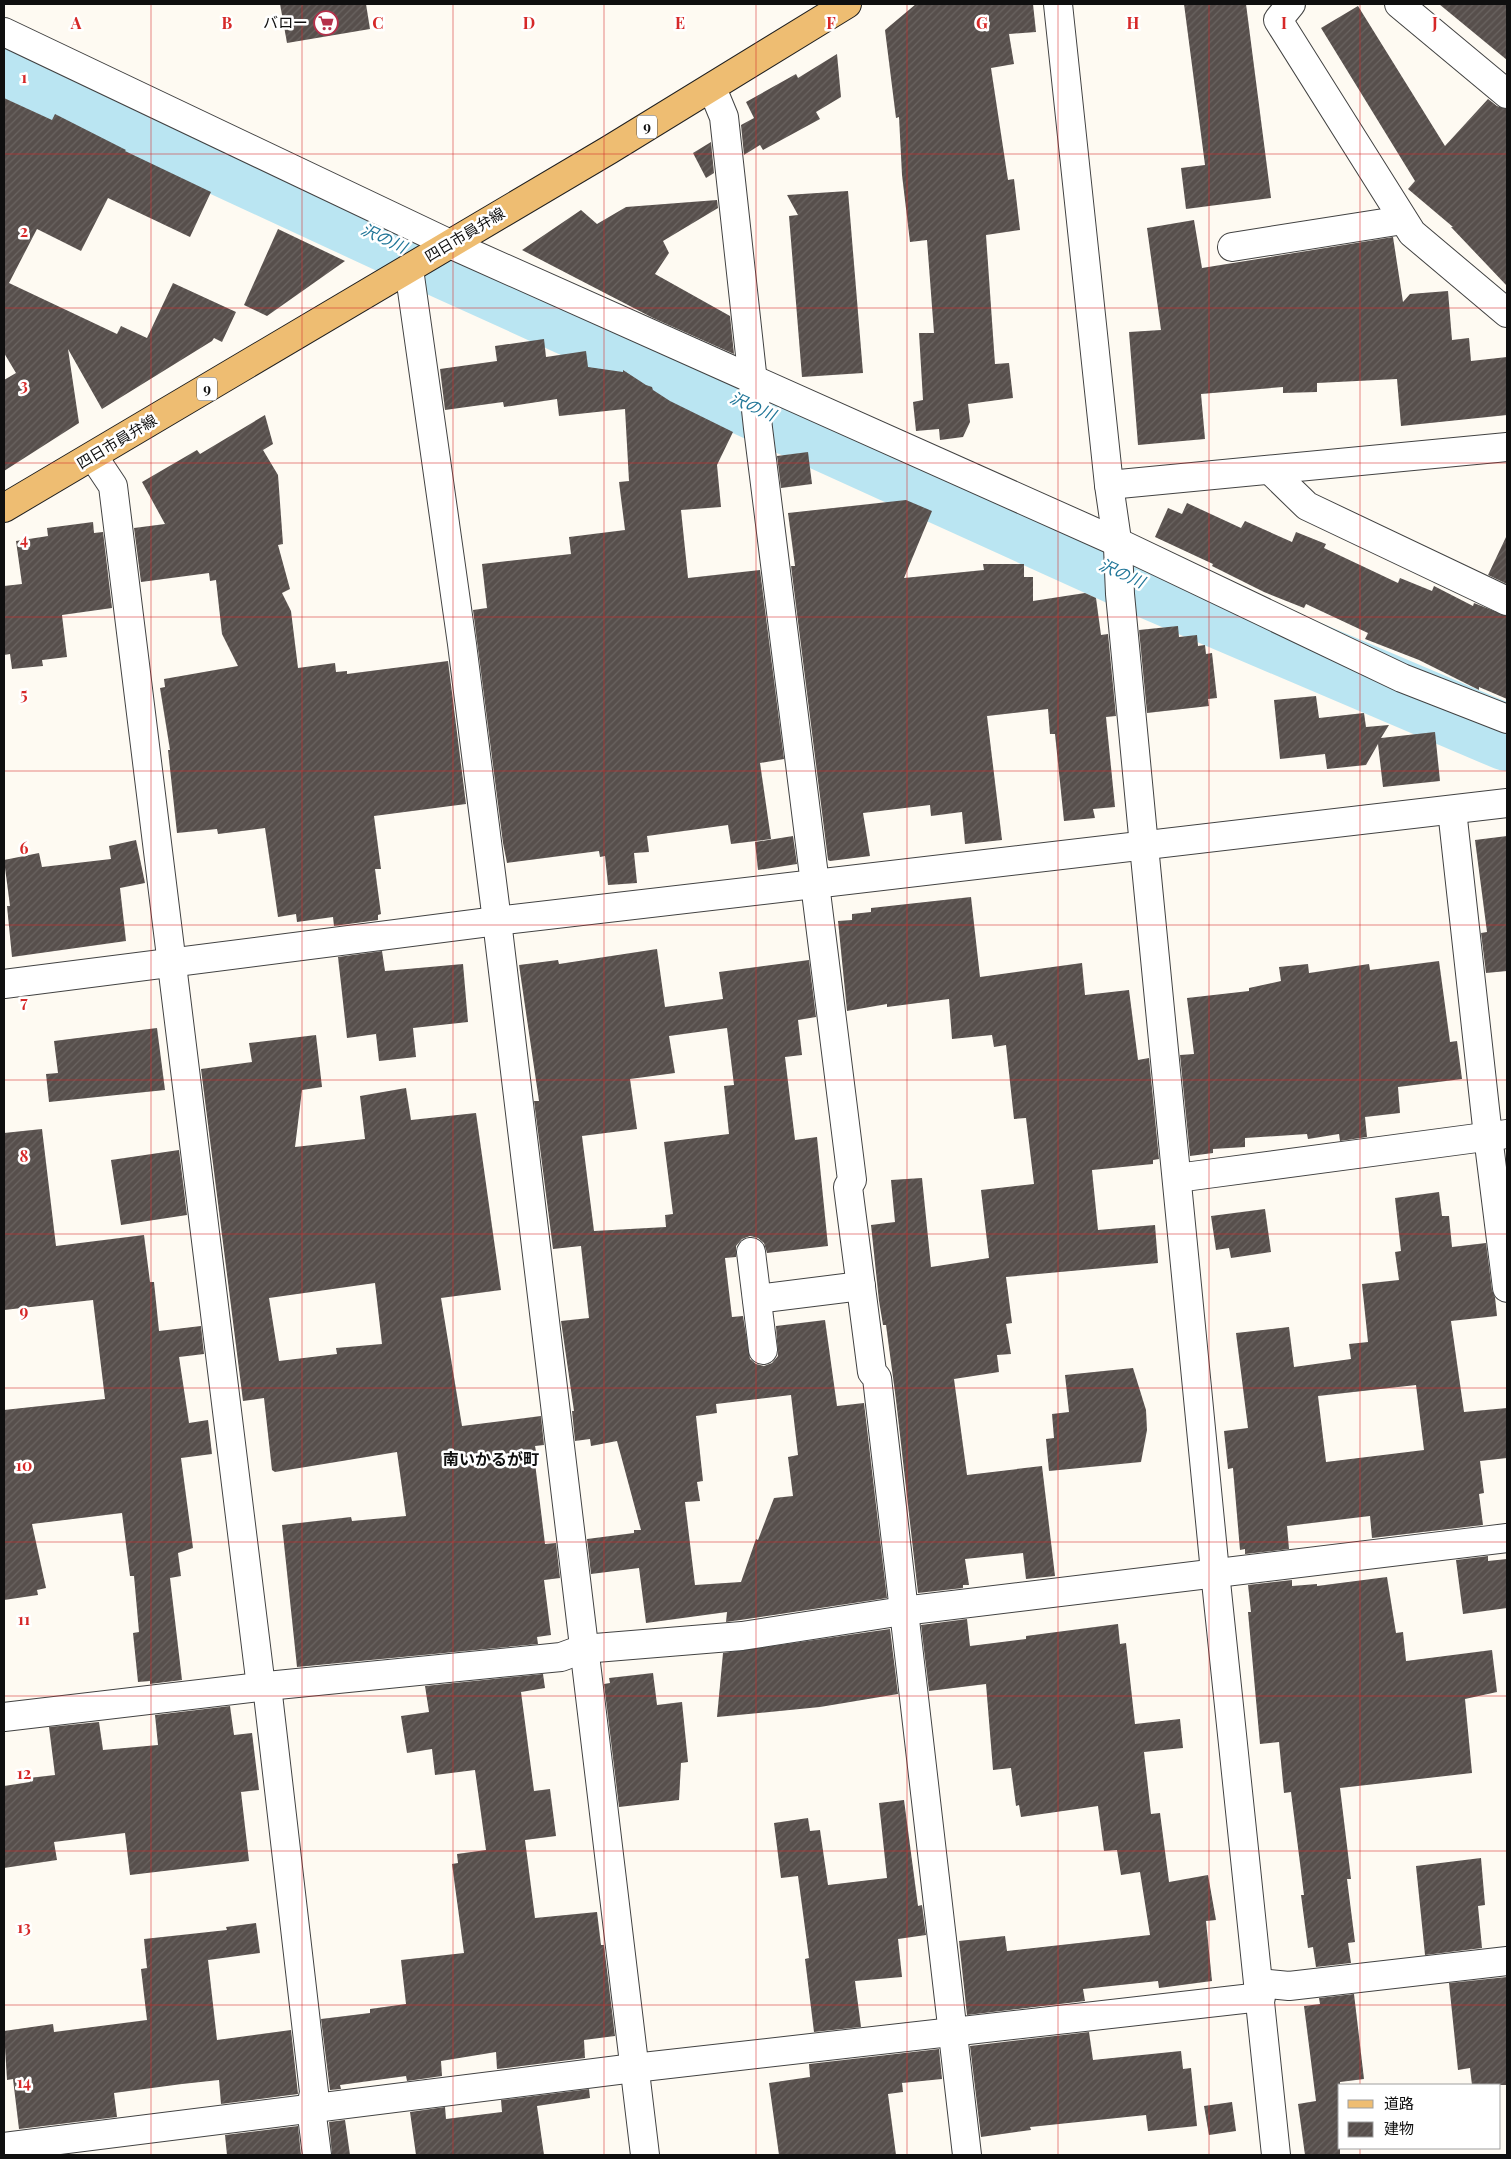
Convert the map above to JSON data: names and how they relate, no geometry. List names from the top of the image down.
{
  "streets": {
    "main road": ["9", "四日市員弁線"]
  },
  "districts": ["南いかるが町"],
  "water": ["沢の川"],
  "places": {
    "supermarket": ["バロー"]
  },
  "legend": ["道路", "建物"],
  "grid": {
    "columns": [
      "A",
      "B",
      "C",
      "D",
      "E",
      "F",
      "G",
      "H",
      "I",
      "J"
    ],
    "rows": [
      "1",
      "2",
      "3",
      "4",
      "5",
      "6",
      "7",
      "8",
      "9",
      "10",
      "11",
      "12",
      "13",
      "14"
    ]
  }
}
